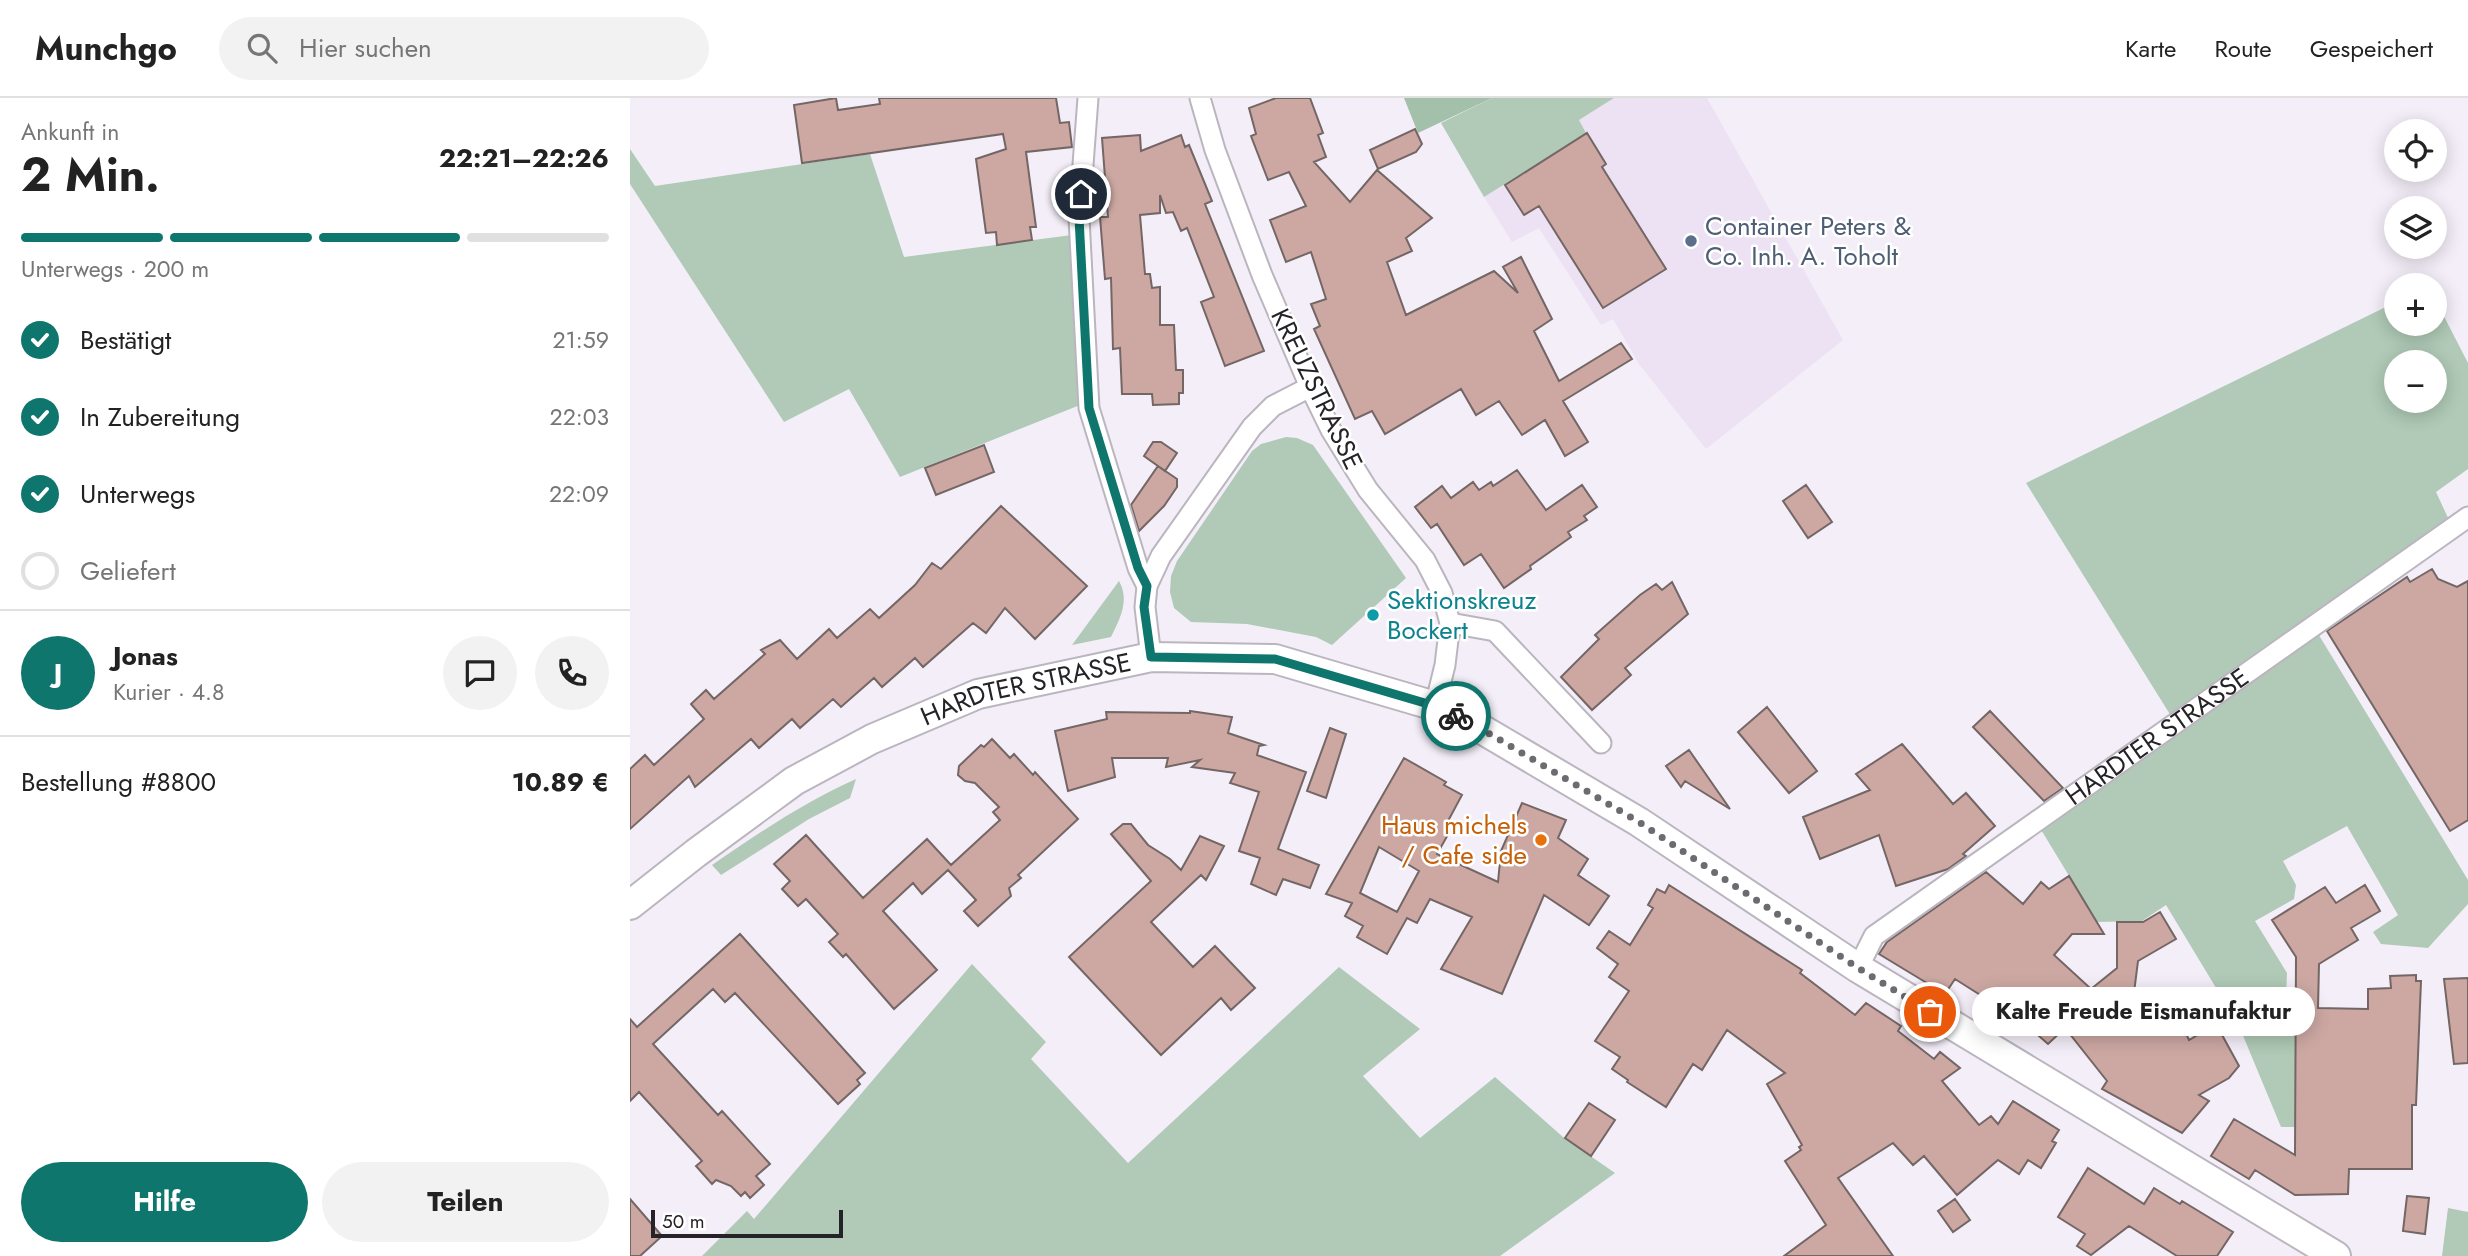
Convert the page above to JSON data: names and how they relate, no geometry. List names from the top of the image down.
{
  "streets": {
    "main road": ["HARDTER STRASSE"],
    "street": ["KREUZSTRASSE"]
  },
  "crossings": [
    ["KREUZSTRASSE", "HARDTER STRASSE"]
  ],
  "places": [
    "Container Peters & Co. Inh. A. Toholt",
    "Sektionskreuz Bockert",
    "Haus michels / Cafe side",
    "Kalte Freude Eismanufaktur"
  ],
  "scale_bar": "50 m",
  "page": {
    "header": "Munchgo",
    "search": "Hier suchen",
    "nav": ["Karte", "Route", "Gespeichert"],
    "heading": ["2 Min.", "Ankunft in", "22:21–22:26"],
    "panel": [
      "Jonas",
      "Kurier · 4.8",
      "Bestellung #8800",
      "10.89 €"
    ],
    "map_buttons": ["+", "−"],
    "bar": "Unterwegs · 200 m",
    "list": [
      ["Bestätigt", "21:59"],
      ["In Zubereitung", "22:03"],
      ["Unterwegs", "22:09"],
      "Geliefert"
    ],
    "round": "J",
    "bubble": "Kalte Freude Eismanufaktur",
    "buttons": ["Hilfe", "Teilen"],
    "scale": "50 m"
  }
}
